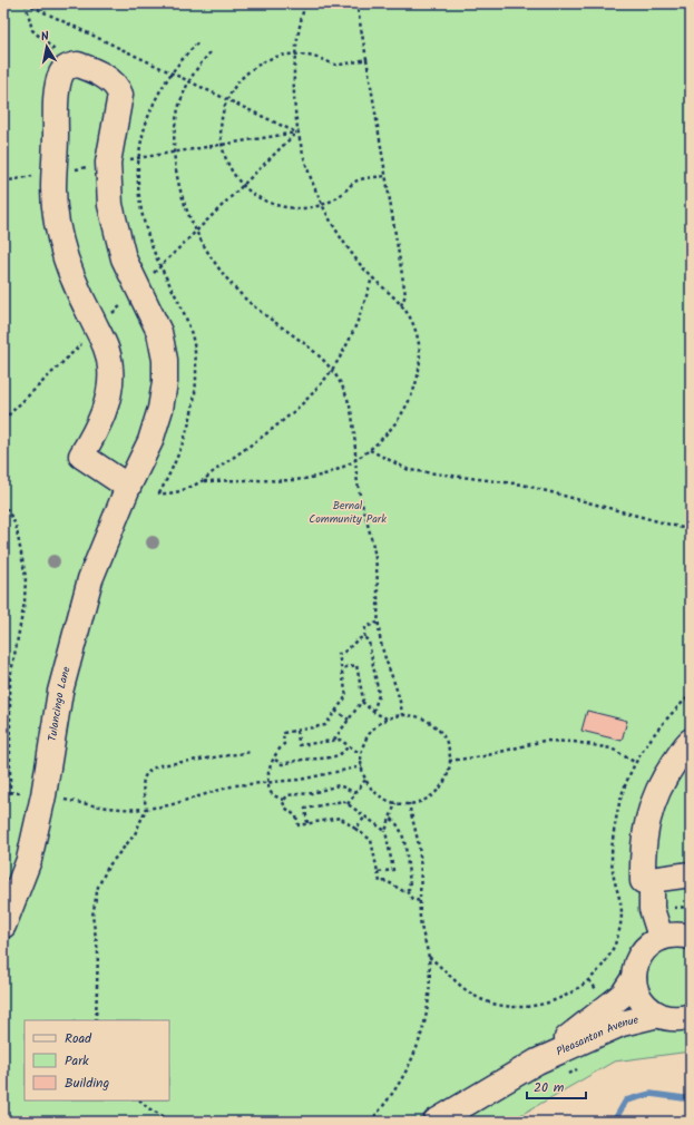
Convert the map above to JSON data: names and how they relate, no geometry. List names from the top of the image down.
{
  "streets": {
    "street": ["Tulancingo Lane", "Pleasanton Avenue"]
  },
  "parks": ["Bernal Community Park"],
  "legend": ["Road", "Park", "Building"],
  "scale_bar": "20 m",
  "north": "top"
}
